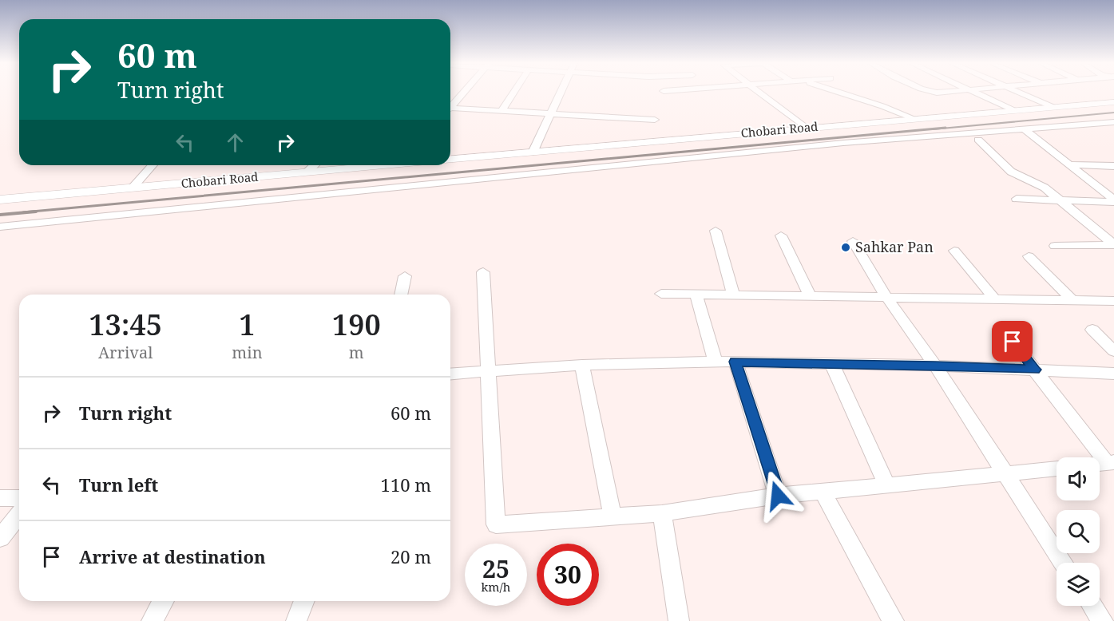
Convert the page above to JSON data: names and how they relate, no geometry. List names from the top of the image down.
{
  "streets": {
    "street": ["Chobari Road"]
  },
  "places": ["Sahkar Pan"],
  "page": {
    "turn": ["60 m", "Turn right"],
    "eta": [
      "13:45",
      "Arrival",
      "1",
      "min",
      "190",
      "m"
    ],
    "list": [
      {
        "name": "Turn right",
        "value": "60 m"
      },
      {
        "name": "Turn left",
        "value": "110 m"
      },
      {
        "name": "Arrive at destination",
        "value": "20 m"
      }
    ],
    "speed": "25 km/h",
    "limit": "30"
  }
}
